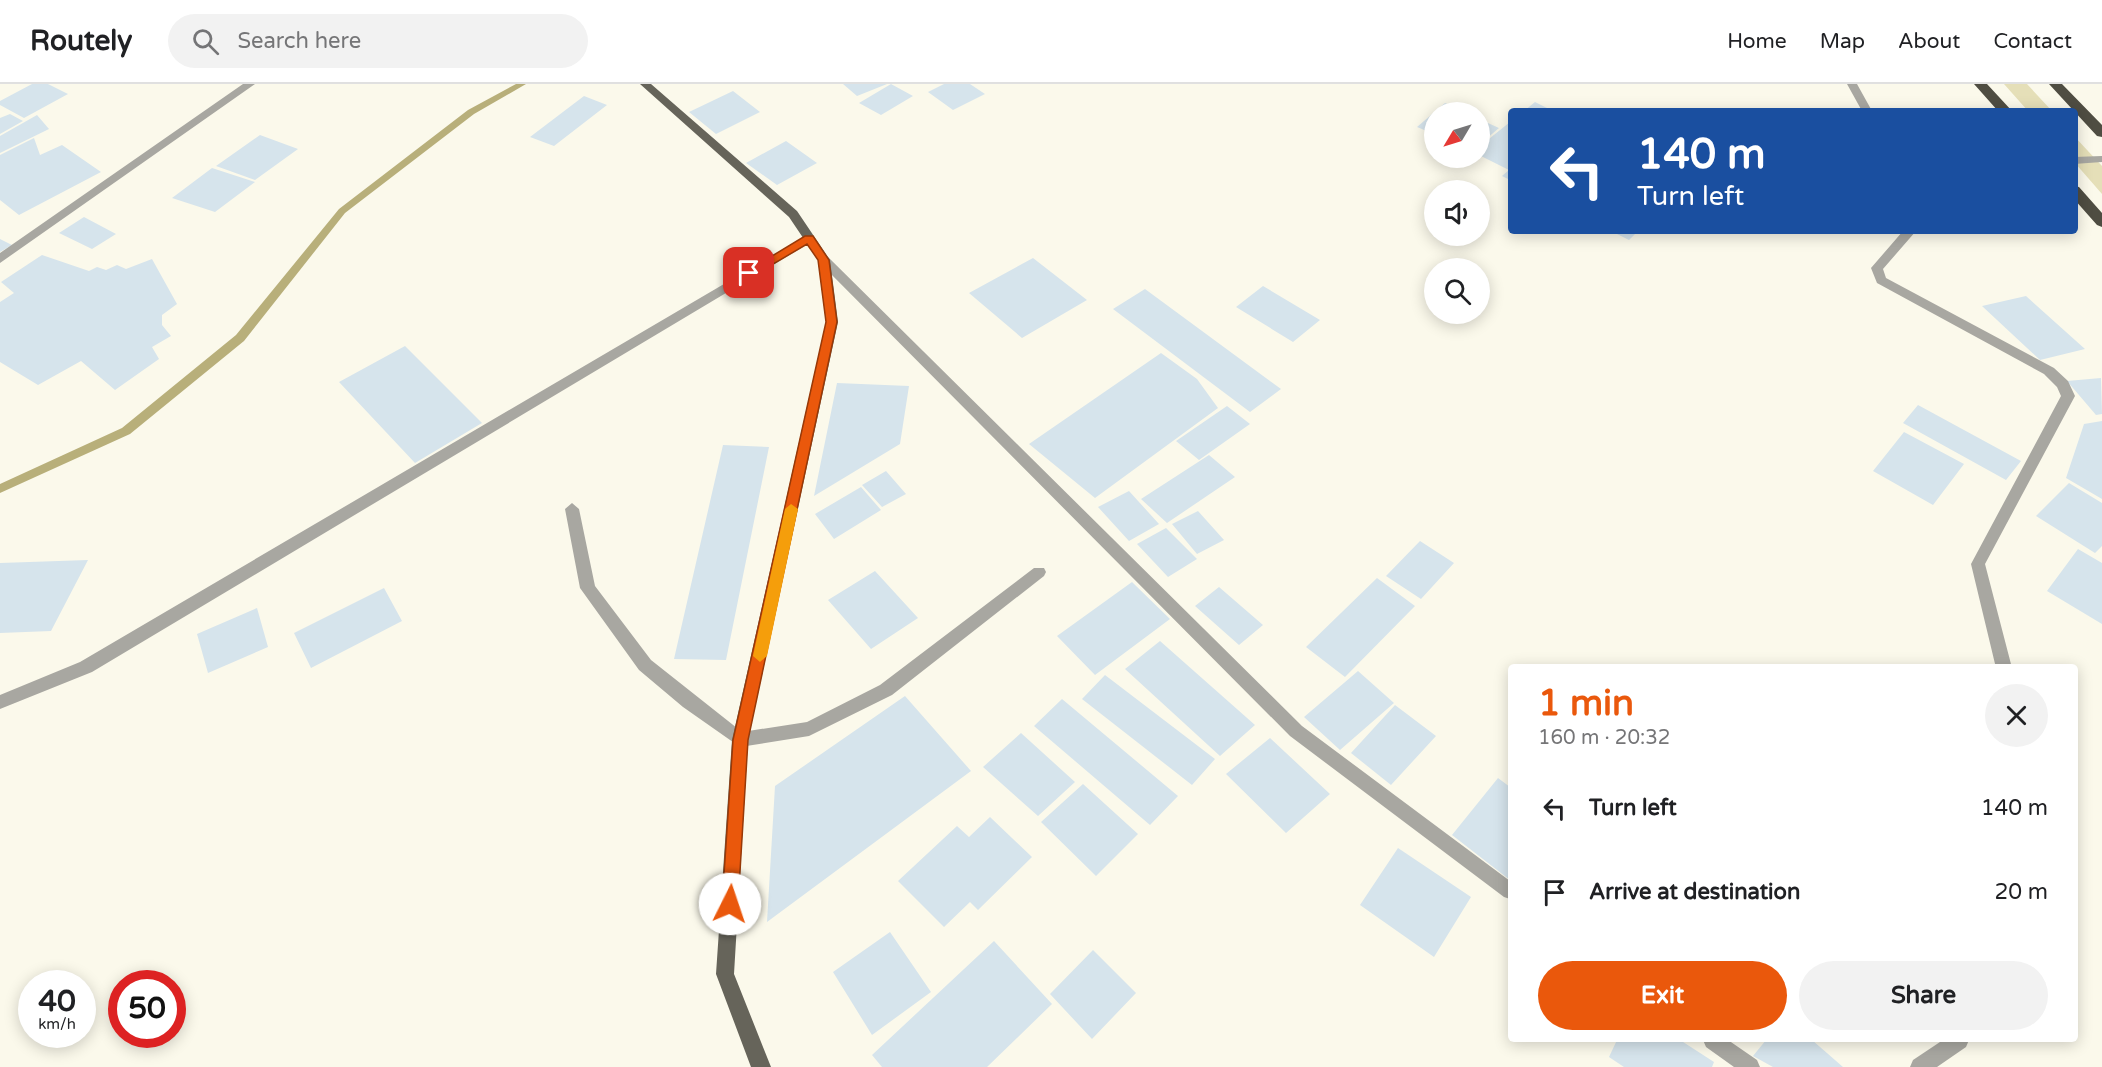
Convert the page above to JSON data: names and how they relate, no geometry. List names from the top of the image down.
{
  "north": "bottom left",
  "page": {
    "header": "Routely",
    "search": "Search here",
    "nav": [
      "Home",
      "Map",
      "About",
      "Contact"
    ],
    "turn": ["140 m", "Turn left"],
    "heading": ["1 min", "160 m · 20:32"],
    "list": [
      {
        "name": "Turn left",
        "value": "140 m"
      },
      {
        "name": "Arrive at destination",
        "value": "20 m"
      }
    ],
    "buttons": ["Exit", "Share"],
    "speed": "40 km/h",
    "limit": "50"
  }
}
